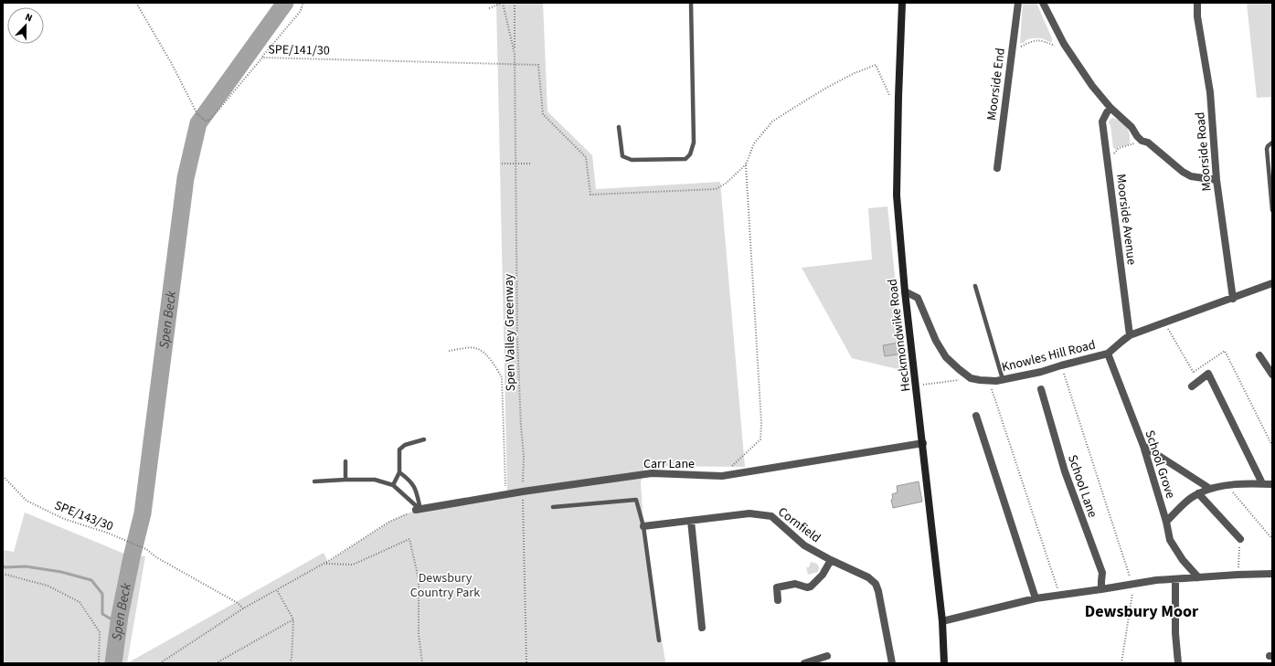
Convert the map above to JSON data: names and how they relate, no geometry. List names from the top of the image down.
{
  "streets": {
    "main road": ["Heckmondwike Road"],
    "street": [
      "Moorside End",
      "Moorside Road",
      "Moorside Avenue",
      "Knowles Hill Road",
      "Carr Lane",
      "School Grove",
      "School Lane",
      "Cornfield"
    ],
    "path": ["SPE/141/30", "Spen Valley Greenway", "SPE/143/30"]
  },
  "crossings": [
    ["SPE/141/30", "Spen Valley Greenway"],
    ["Moorside Road", "Knowles Hill Road"],
    ["Moorside Avenue", "Knowles Hill Road"],
    ["Spen Valley Greenway", "Carr Lane"],
    ["Heckmondwike Road", "Carr Lane"],
    ["Knowles Hill Road", "School Grove"]
  ],
  "districts": ["Dewsbury Moor"],
  "water": ["Spen Beck"],
  "parks": ["Dewsbury Country Park"],
  "north": "top"
}
